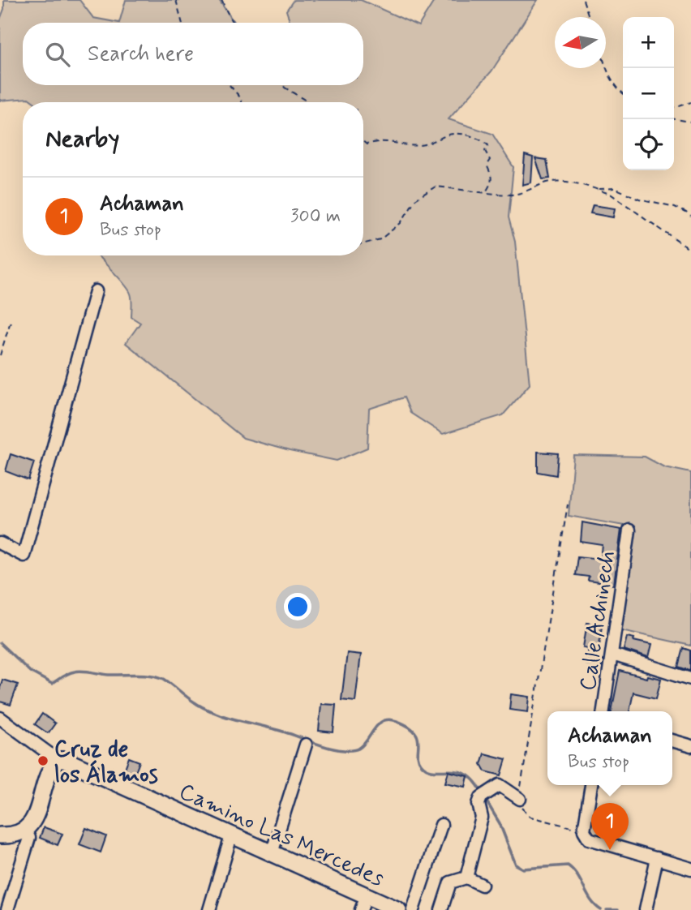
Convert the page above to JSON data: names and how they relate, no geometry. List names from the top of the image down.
{
  "streets": {
    "main road": ["Camino Las Mercedes"],
    "street": ["Calle Achinech"]
  },
  "places": ["Cruz de los Álamos"],
  "north": "left",
  "page": {
    "map_buttons": ["+", "−"],
    "search": "Search here",
    "heading": "Nearby",
    "list": [
      {
        "mark": "1",
        "name": "Achaman",
        "note": "Bus stop",
        "value": "300 m"
      }
    ],
    "popup": ["Achaman", "Bus stop"],
    "pins": "1"
  }
}
